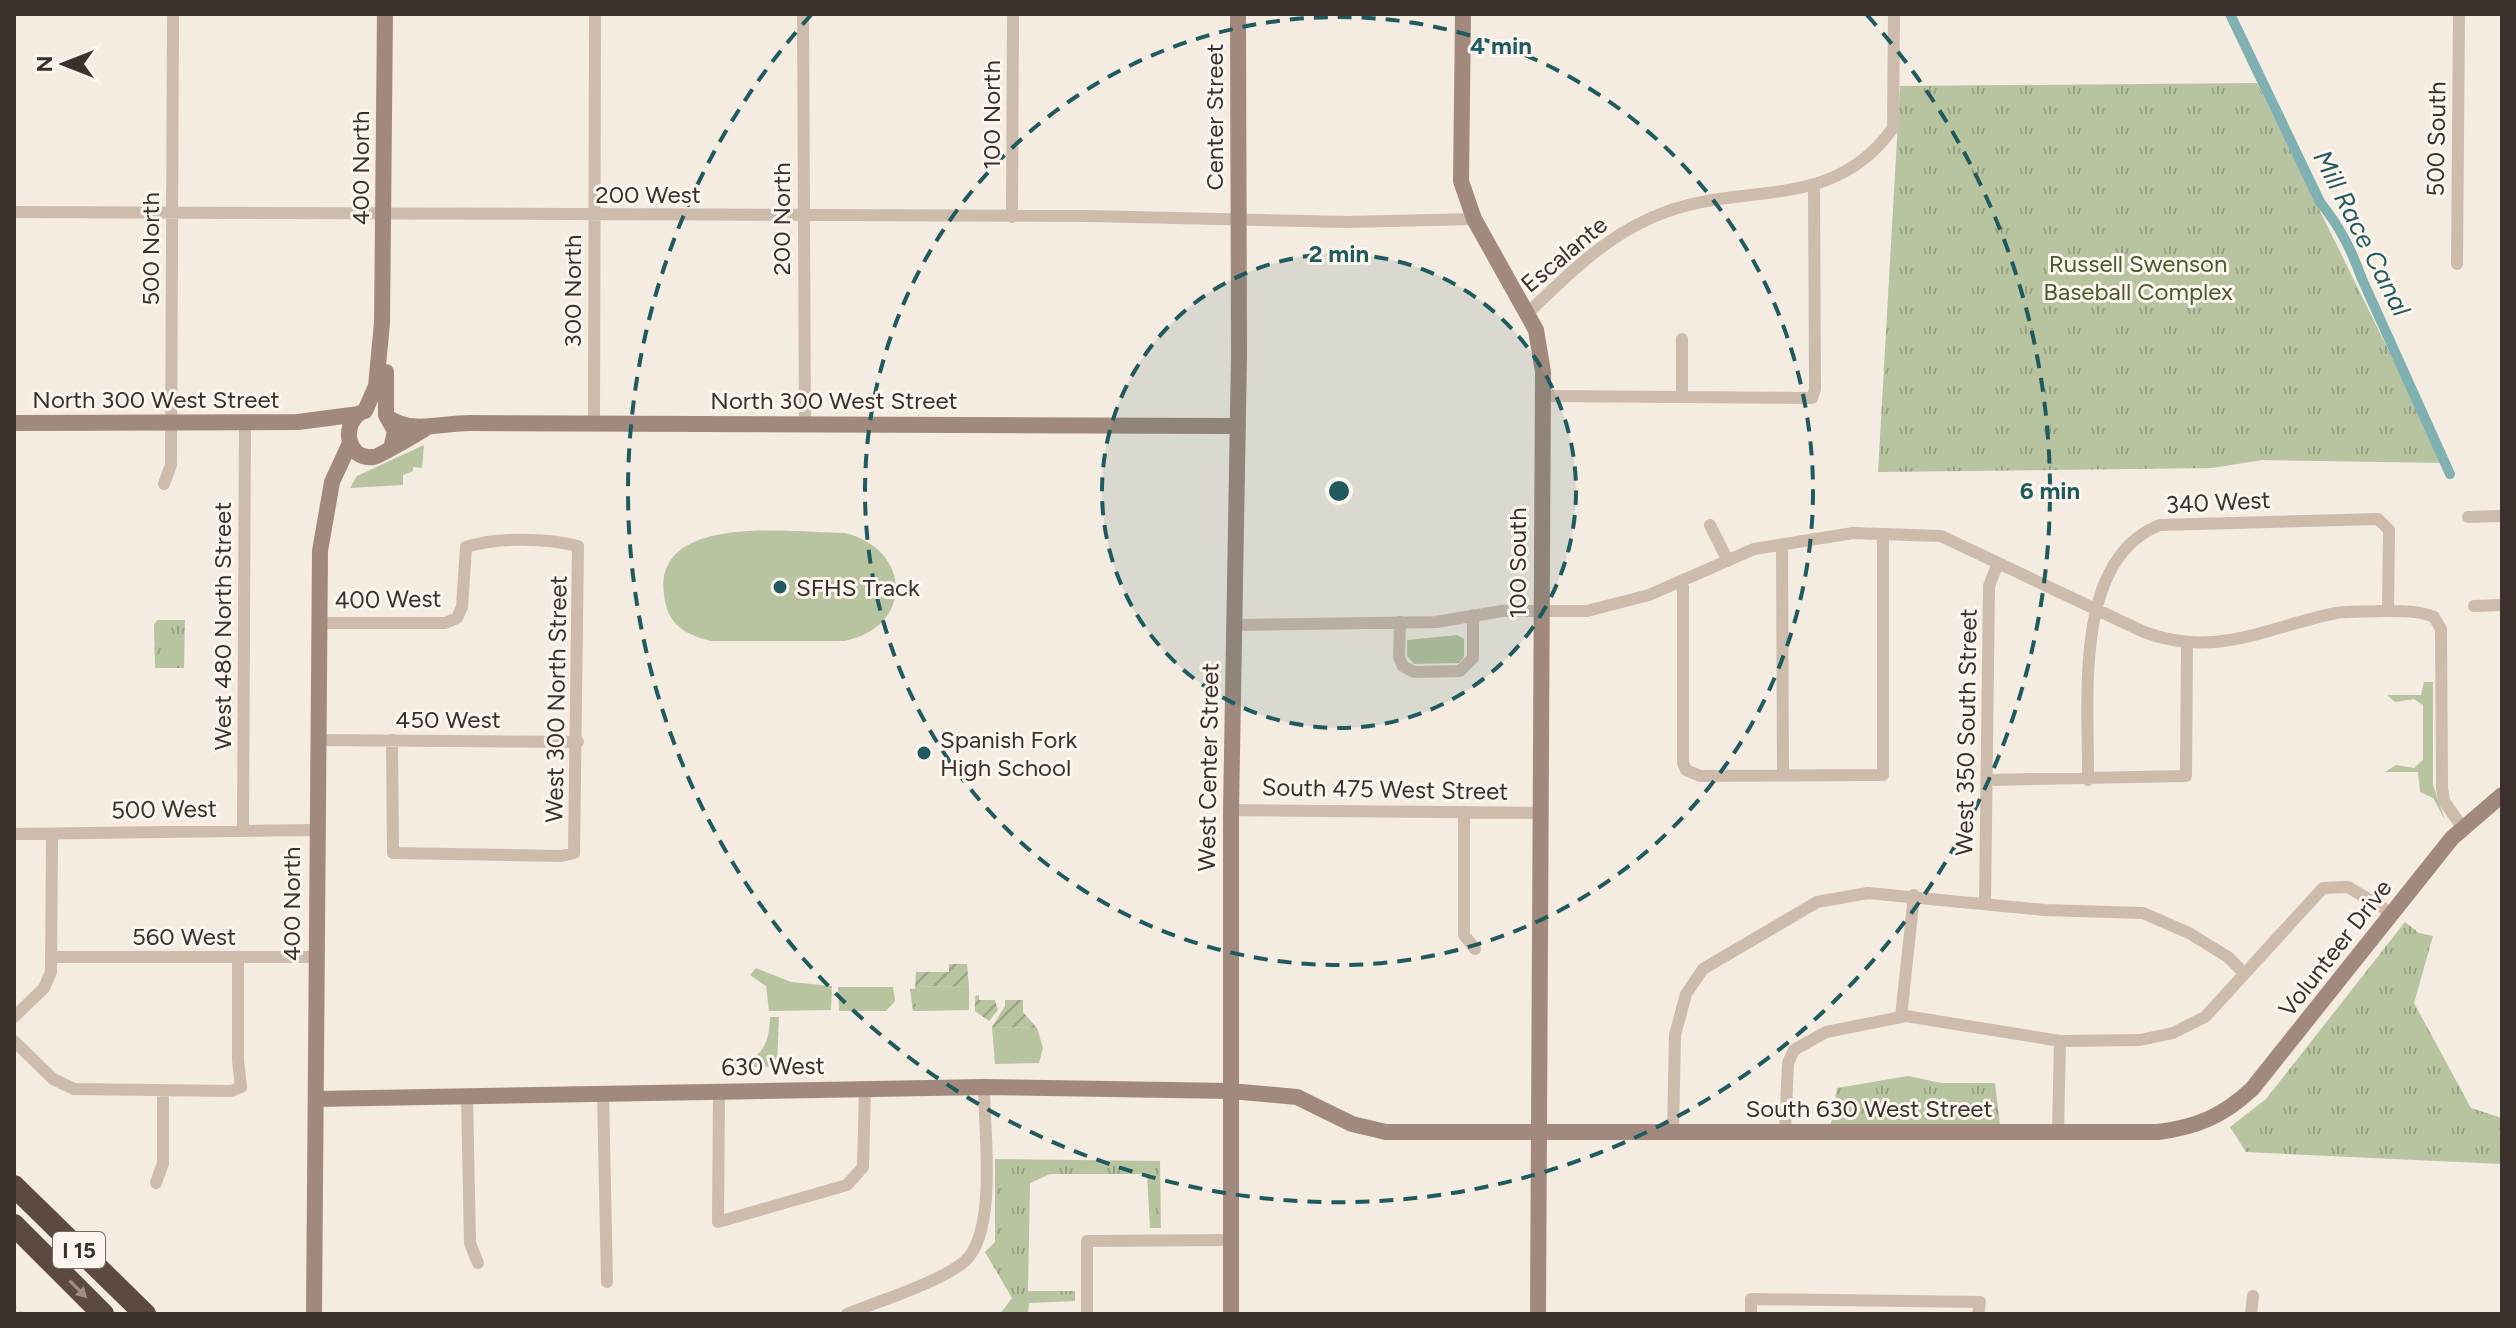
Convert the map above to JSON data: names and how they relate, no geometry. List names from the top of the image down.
{
  "streets": {
    "highway": ["I 15"],
    "street": [
      "100 North",
      "Center Street",
      "500 South",
      "400 North",
      "200 West",
      "200 North",
      "500 North",
      "Escalante",
      "300 North",
      "North 300 West Street",
      "340 West",
      "100 South",
      "400 West",
      "West 480 North Street",
      "West 300 North Street",
      "450 West",
      "West 350 South Street",
      "West Center Street",
      "South 475 West Street",
      "500 West",
      "560 West",
      "Volunteer Drive",
      "630 West",
      "South 630 West Street"
    ]
  },
  "crossings": [
    ["100 North", "200 West"],
    ["Center Street", "200 West"],
    ["Center Street", "West Center Street"],
    ["400 North", "200 West"],
    ["400 North", "400 West"],
    ["400 North", "450 West"],
    ["400 North", "500 West"],
    ["400 North", "560 West"],
    ["400 North", "630 West"],
    ["200 West", "200 North"],
    ["200 West", "500 North"],
    ["200 West", "300 North"],
    ["200 West", "100 South"],
    ["200 West", "West Center Street"],
    ["200 North", "North 300 West Street"],
    ["500 North", "North 300 West Street"],
    ["Escalante", "100 South"],
    ["300 North", "North 300 West Street"],
    ["North 300 West Street", "West 480 North Street"],
    ["North 300 West Street", "West Center Street"],
    ["100 South", "South 475 West Street"],
    ["100 South", "630 West"],
    ["100 South", "South 630 West Street"],
    ["400 West", "West 300 North Street"],
    ["West 480 North Street", "500 West"],
    ["West 300 North Street", "450 West"],
    ["West Center Street", "South 475 West Street"],
    ["West Center Street", "630 West"],
    ["Volunteer Drive", "South 630 West Street"],
    ["630 West", "South 630 West Street"]
  ],
  "water": ["Mill Race Canal"],
  "parks": ["Russell Swenson Baseball Complex"],
  "places": ["SFHS Track", "Spanish Fork High School"],
  "north": "left",
  "rings": ["4 min", "2 min", "6 min"]
}
